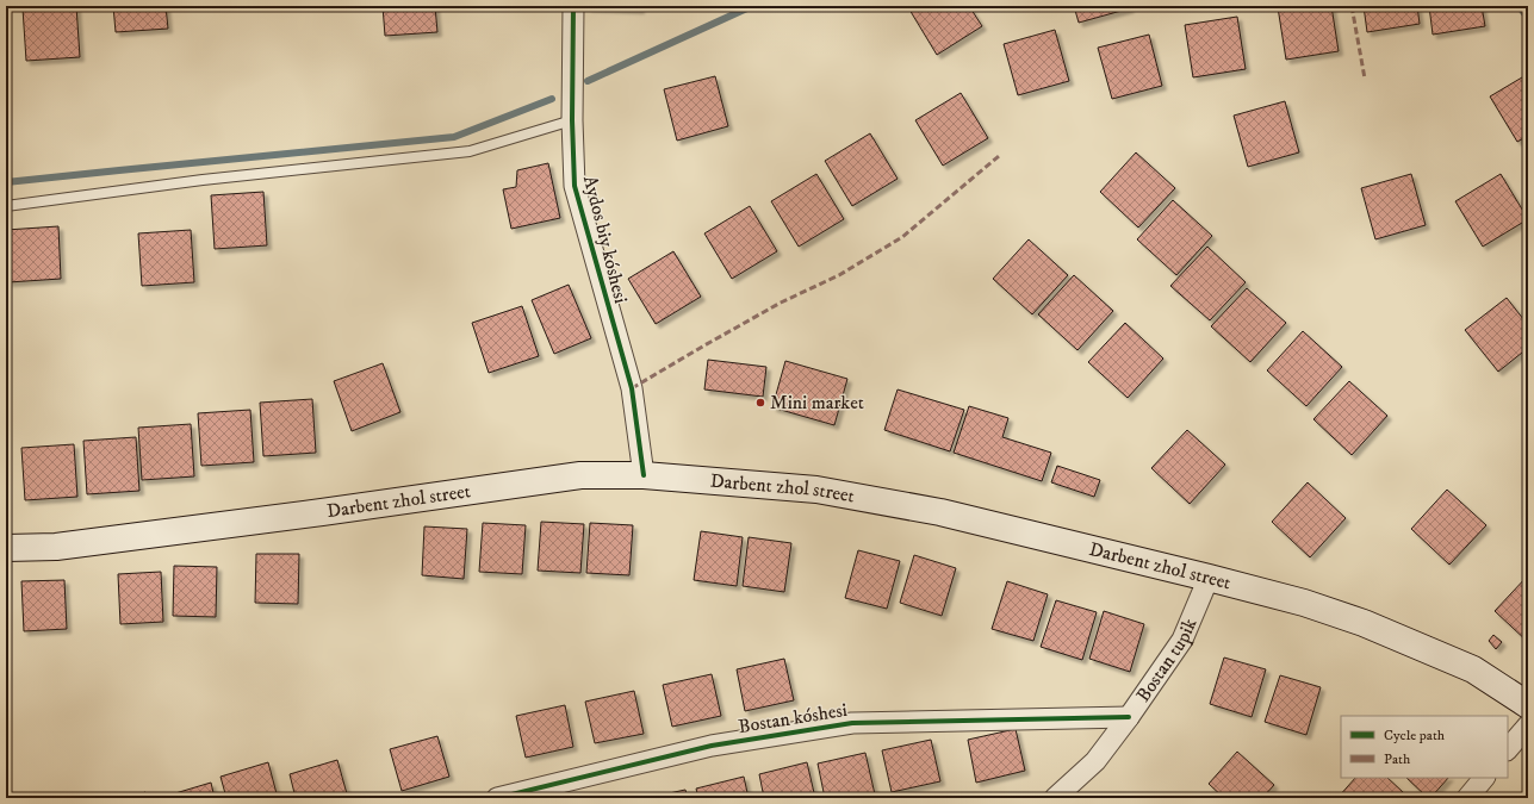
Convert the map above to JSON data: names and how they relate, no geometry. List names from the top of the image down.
{
  "streets": {
    "main road": ["Darbent zhol street"],
    "street": ["Aydos biy kóshesi", "Bostan tupik", "Bostan kóshesi"]
  },
  "crossings": [
    ["Aydos biy kóshesi", "Darbent zhol street"],
    ["Darbent zhol street", "Bostan tupik"],
    ["Bostan tupik", "Bostan kóshesi"]
  ],
  "places": ["Mini market"],
  "legend": ["Cycle path", "Path"]
}
